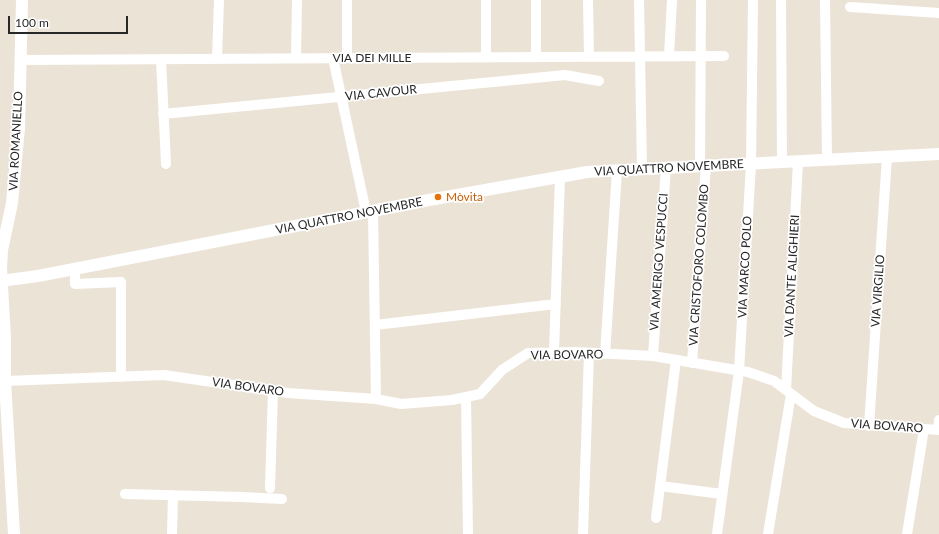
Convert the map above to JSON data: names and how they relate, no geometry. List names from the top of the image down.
{
  "streets": {
    "street": [
      "VIA DEI MILLE",
      "VIA CAVOUR",
      "VIA ROMANIELLO",
      "VIA QUATTRO NOVEMBRE",
      "VIA AMERIGO VESPUCCI",
      "VIA CRISTOFORO COLOMBO",
      "VIA MARCO POLO",
      "VIA DANTE ALIGHIERI",
      "VIA VIRGILIO",
      "VIA BOVARO"
    ]
  },
  "crossings": [
    ["VIA DEI MILLE", "VIA ROMANIELLO"],
    ["VIA DEI MILLE", "VIA CRISTOFORO COLOMBO"],
    ["VIA ROMANIELLO", "VIA QUATTRO NOVEMBRE"],
    ["VIA ROMANIELLO", "VIA BOVARO"],
    ["VIA QUATTRO NOVEMBRE", "VIA AMERIGO VESPUCCI"],
    ["VIA QUATTRO NOVEMBRE", "VIA CRISTOFORO COLOMBO"],
    ["VIA QUATTRO NOVEMBRE", "VIA MARCO POLO"],
    ["VIA QUATTRO NOVEMBRE", "VIA DANTE ALIGHIERI"],
    ["VIA QUATTRO NOVEMBRE", "VIA VIRGILIO"],
    ["VIA AMERIGO VESPUCCI", "VIA BOVARO"],
    ["VIA CRISTOFORO COLOMBO", "VIA BOVARO"],
    ["VIA MARCO POLO", "VIA BOVARO"],
    ["VIA DANTE ALIGHIERI", "VIA BOVARO"],
    ["VIA VIRGILIO", "VIA BOVARO"]
  ],
  "places": ["Mòvita"],
  "scale_bar": "100 m"
}
